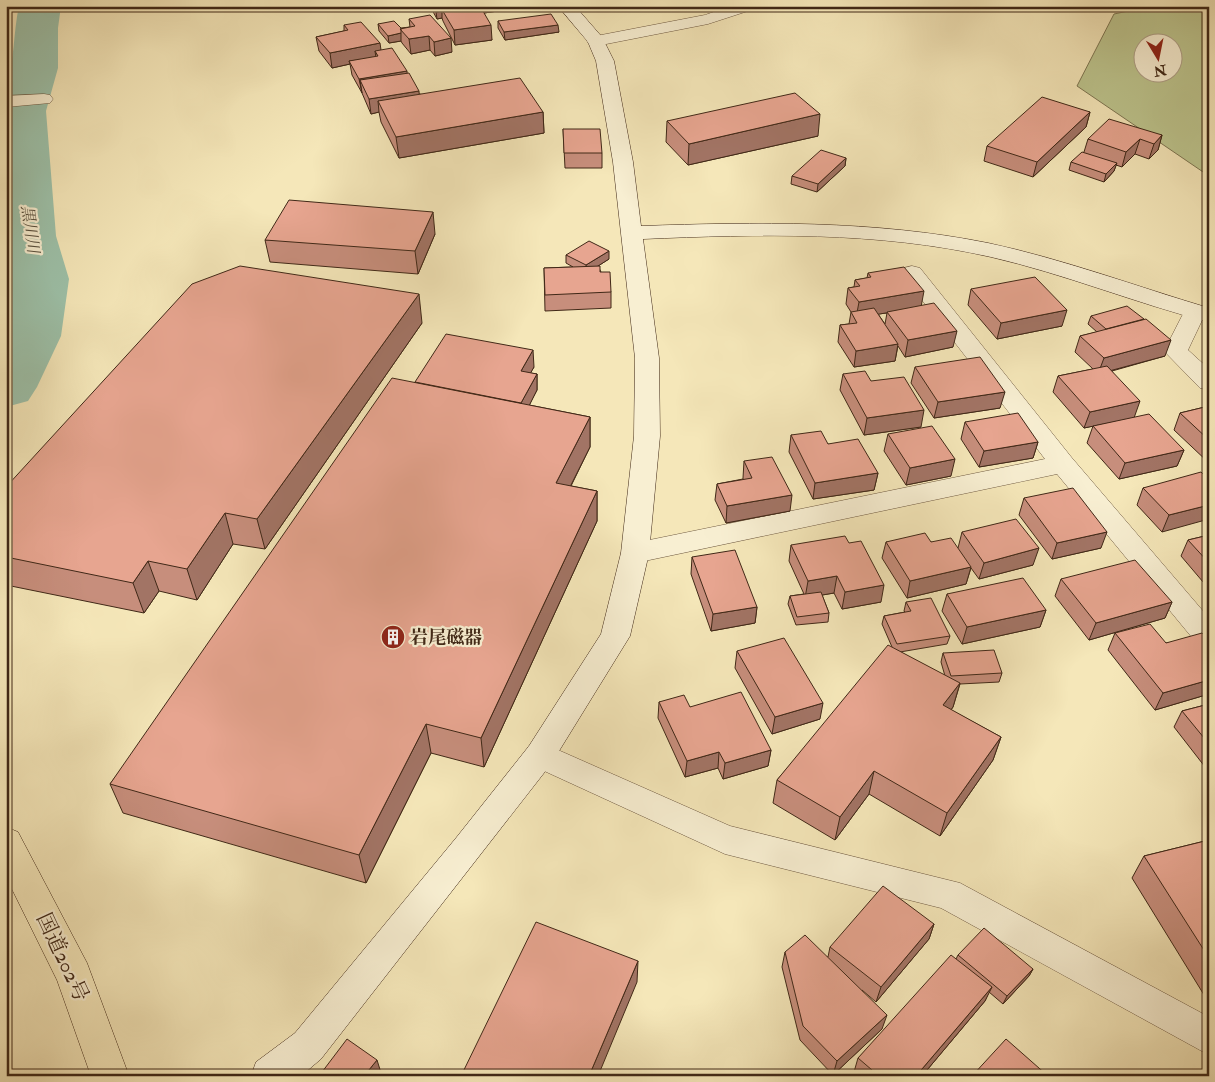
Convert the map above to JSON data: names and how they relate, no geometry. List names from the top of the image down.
{
  "streets": {
    "highway": ["国道202号"]
  },
  "water": ["黒川川"],
  "places": {
    "building": ["岩尾磁器"]
  },
  "north": "bottom"
}
